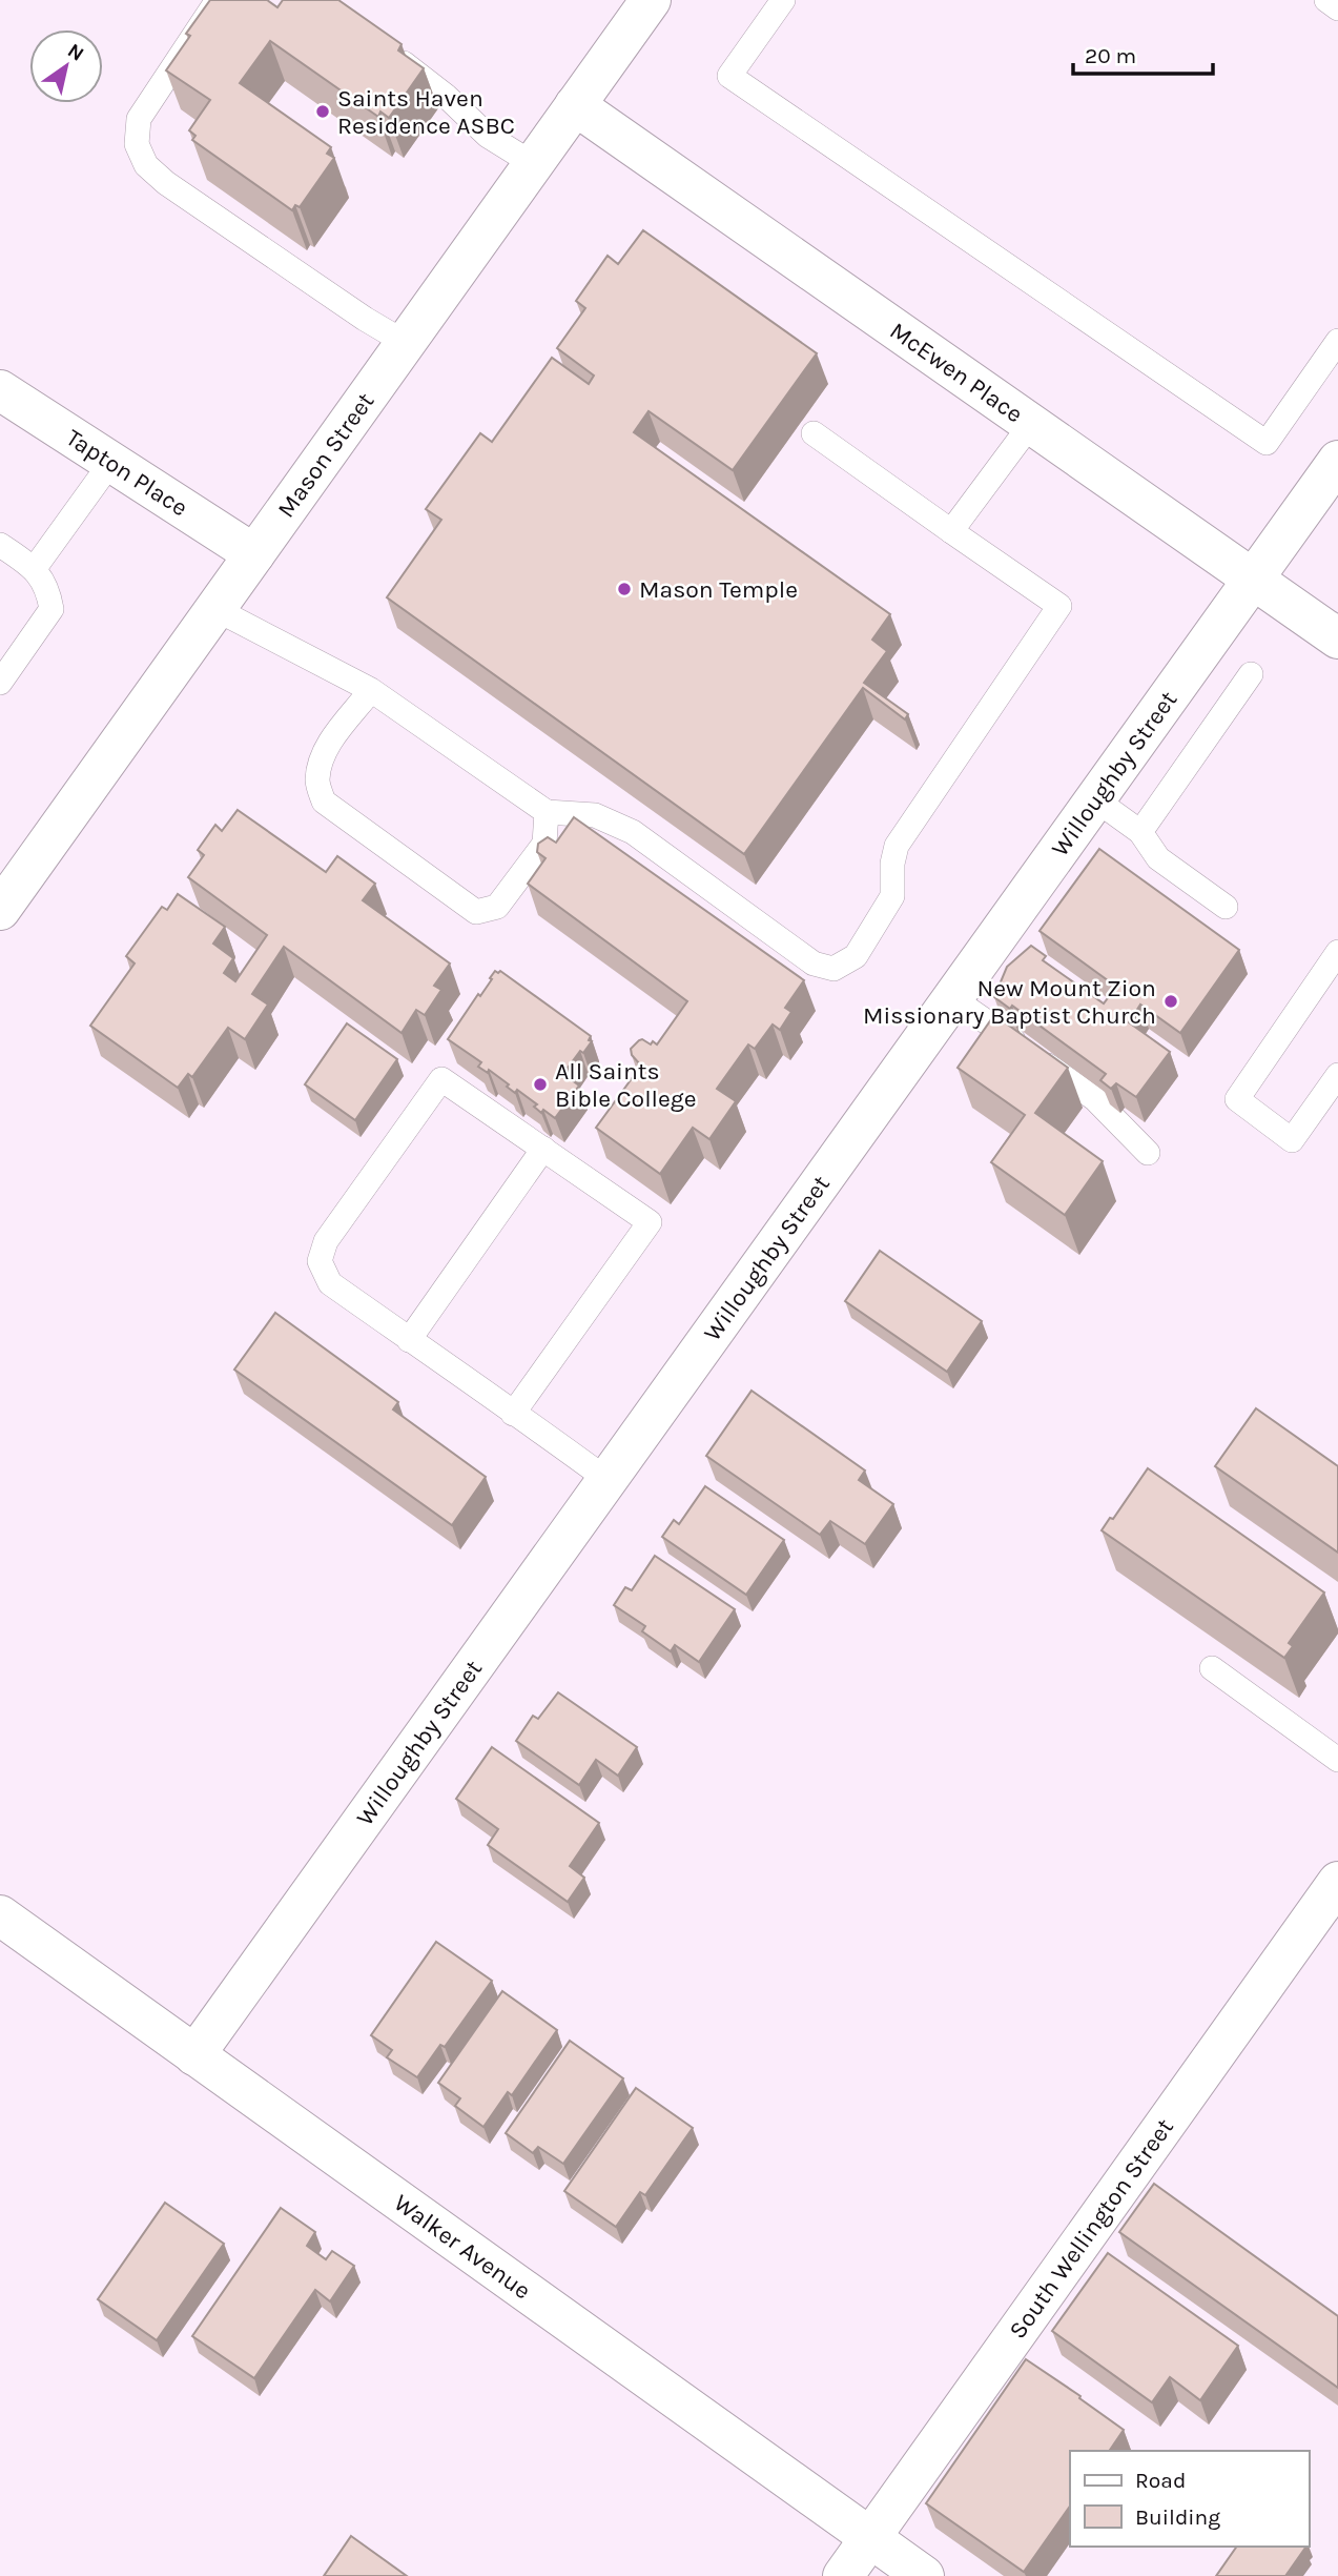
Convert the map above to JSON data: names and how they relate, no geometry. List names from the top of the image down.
{
  "streets": {
    "street": [
      "McEwen Place",
      "Mason Street",
      "Tapton Place",
      "Willoughby Street",
      "South Wellington Street",
      "Walker Avenue"
    ]
  },
  "crossings": [
    ["McEwen Place", "Mason Street"],
    ["McEwen Place", "Willoughby Street"],
    ["Mason Street", "Tapton Place"],
    ["Willoughby Street", "Walker Avenue"],
    ["South Wellington Street", "Walker Avenue"]
  ],
  "places": [
    "Saints Haven Residence ASBC",
    "Mason Temple",
    "New Mount Zion Missionary Baptist Church",
    "All Saints Bible College"
  ],
  "legend": ["Road", "Building"],
  "scale_bar": "20 m",
  "north": "top right"
}
